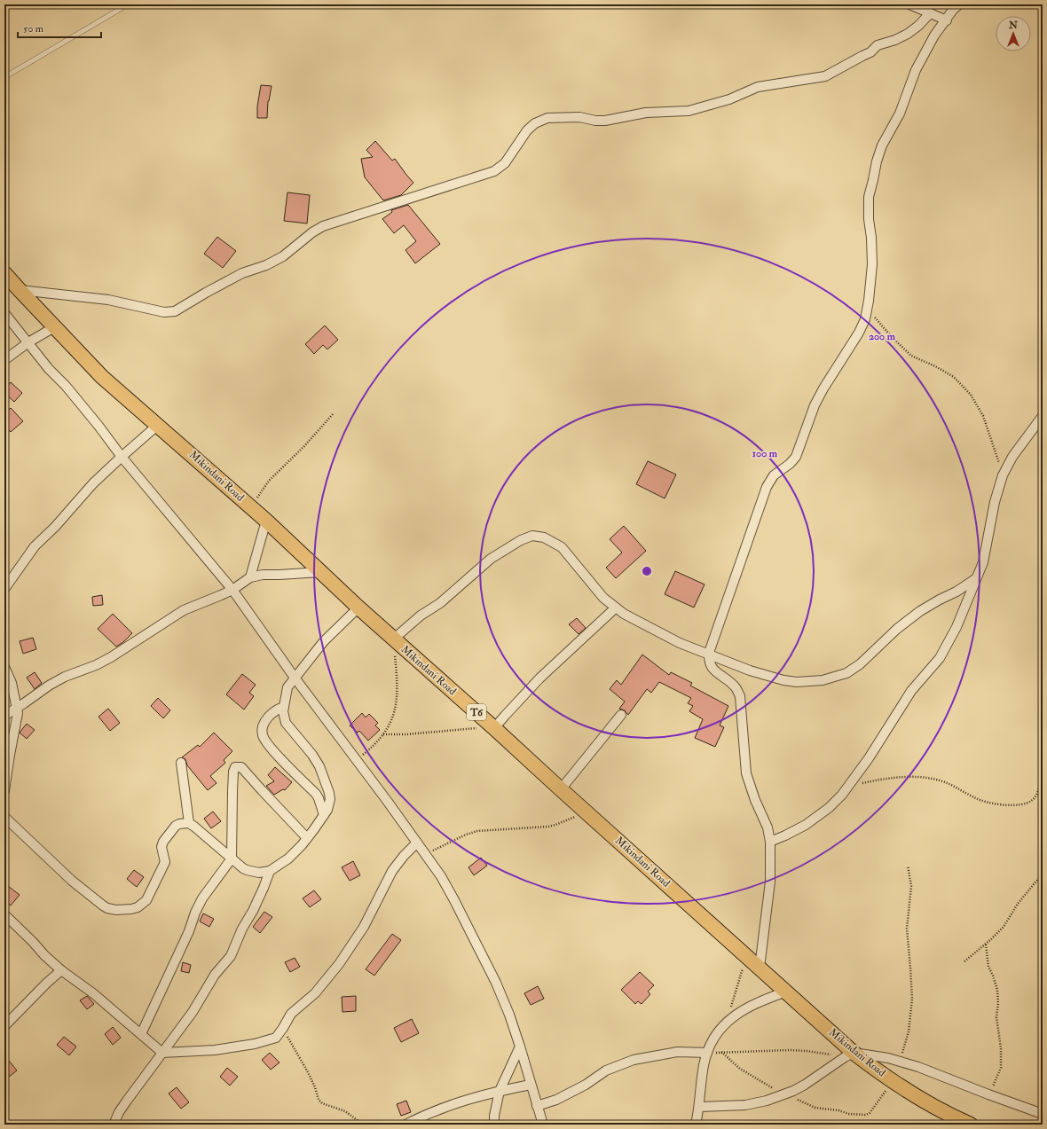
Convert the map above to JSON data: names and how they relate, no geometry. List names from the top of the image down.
{
  "streets": {
    "highway": ["Mikindani Road", "T6"]
  },
  "scale_bar": "50 m",
  "north": "top",
  "rings": ["200 m", "100 m"]
}
